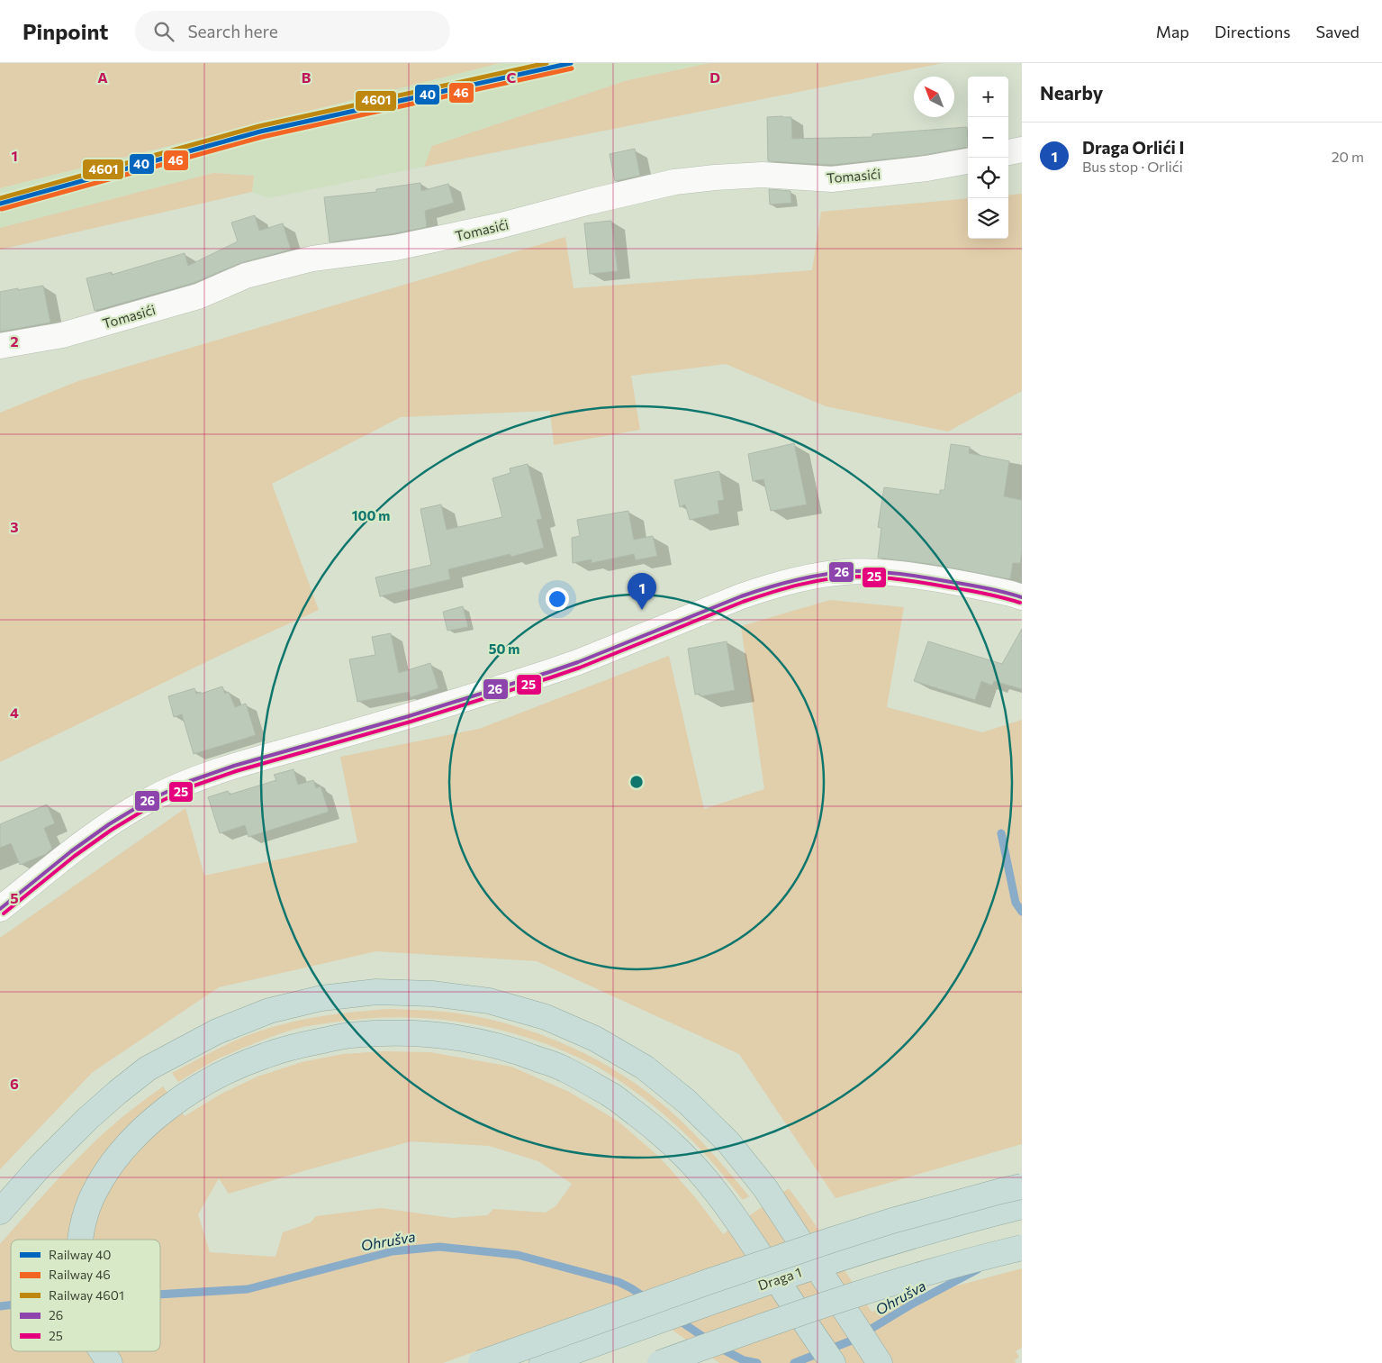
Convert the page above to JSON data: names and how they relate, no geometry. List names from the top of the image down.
{
  "streets": {
    "highway": ["Draga 1"],
    "street": ["Tomasići"]
  },
  "water": ["Ohrušva"],
  "lines": [
    "rail line 40",
    "rail line 4601",
    "rail line 46",
    "transit line 26",
    "transit line 25"
  ],
  "legend": [
    "Railway 40",
    "Railway 46",
    "Railway 4601",
    "26",
    "25"
  ],
  "north": "top left",
  "page": {
    "header": "Pinpoint",
    "search": "Search here",
    "nav": ["Map", "Directions", "Saved"],
    "heading": "Nearby",
    "map_buttons": ["+", "−"],
    "list": [
      {
        "mark": "1",
        "name": "Draga Orlići I",
        "note": "Bus stop · Orlići",
        "value": "20 m"
      }
    ],
    "pins": "1"
  },
  "grid": {
    "columns": [
      "A",
      "B",
      "C",
      "D"
    ],
    "rows": [
      "1",
      "2",
      "3",
      "4",
      "5",
      "6"
    ]
  },
  "rings": ["100 m", "50 m"]
}
